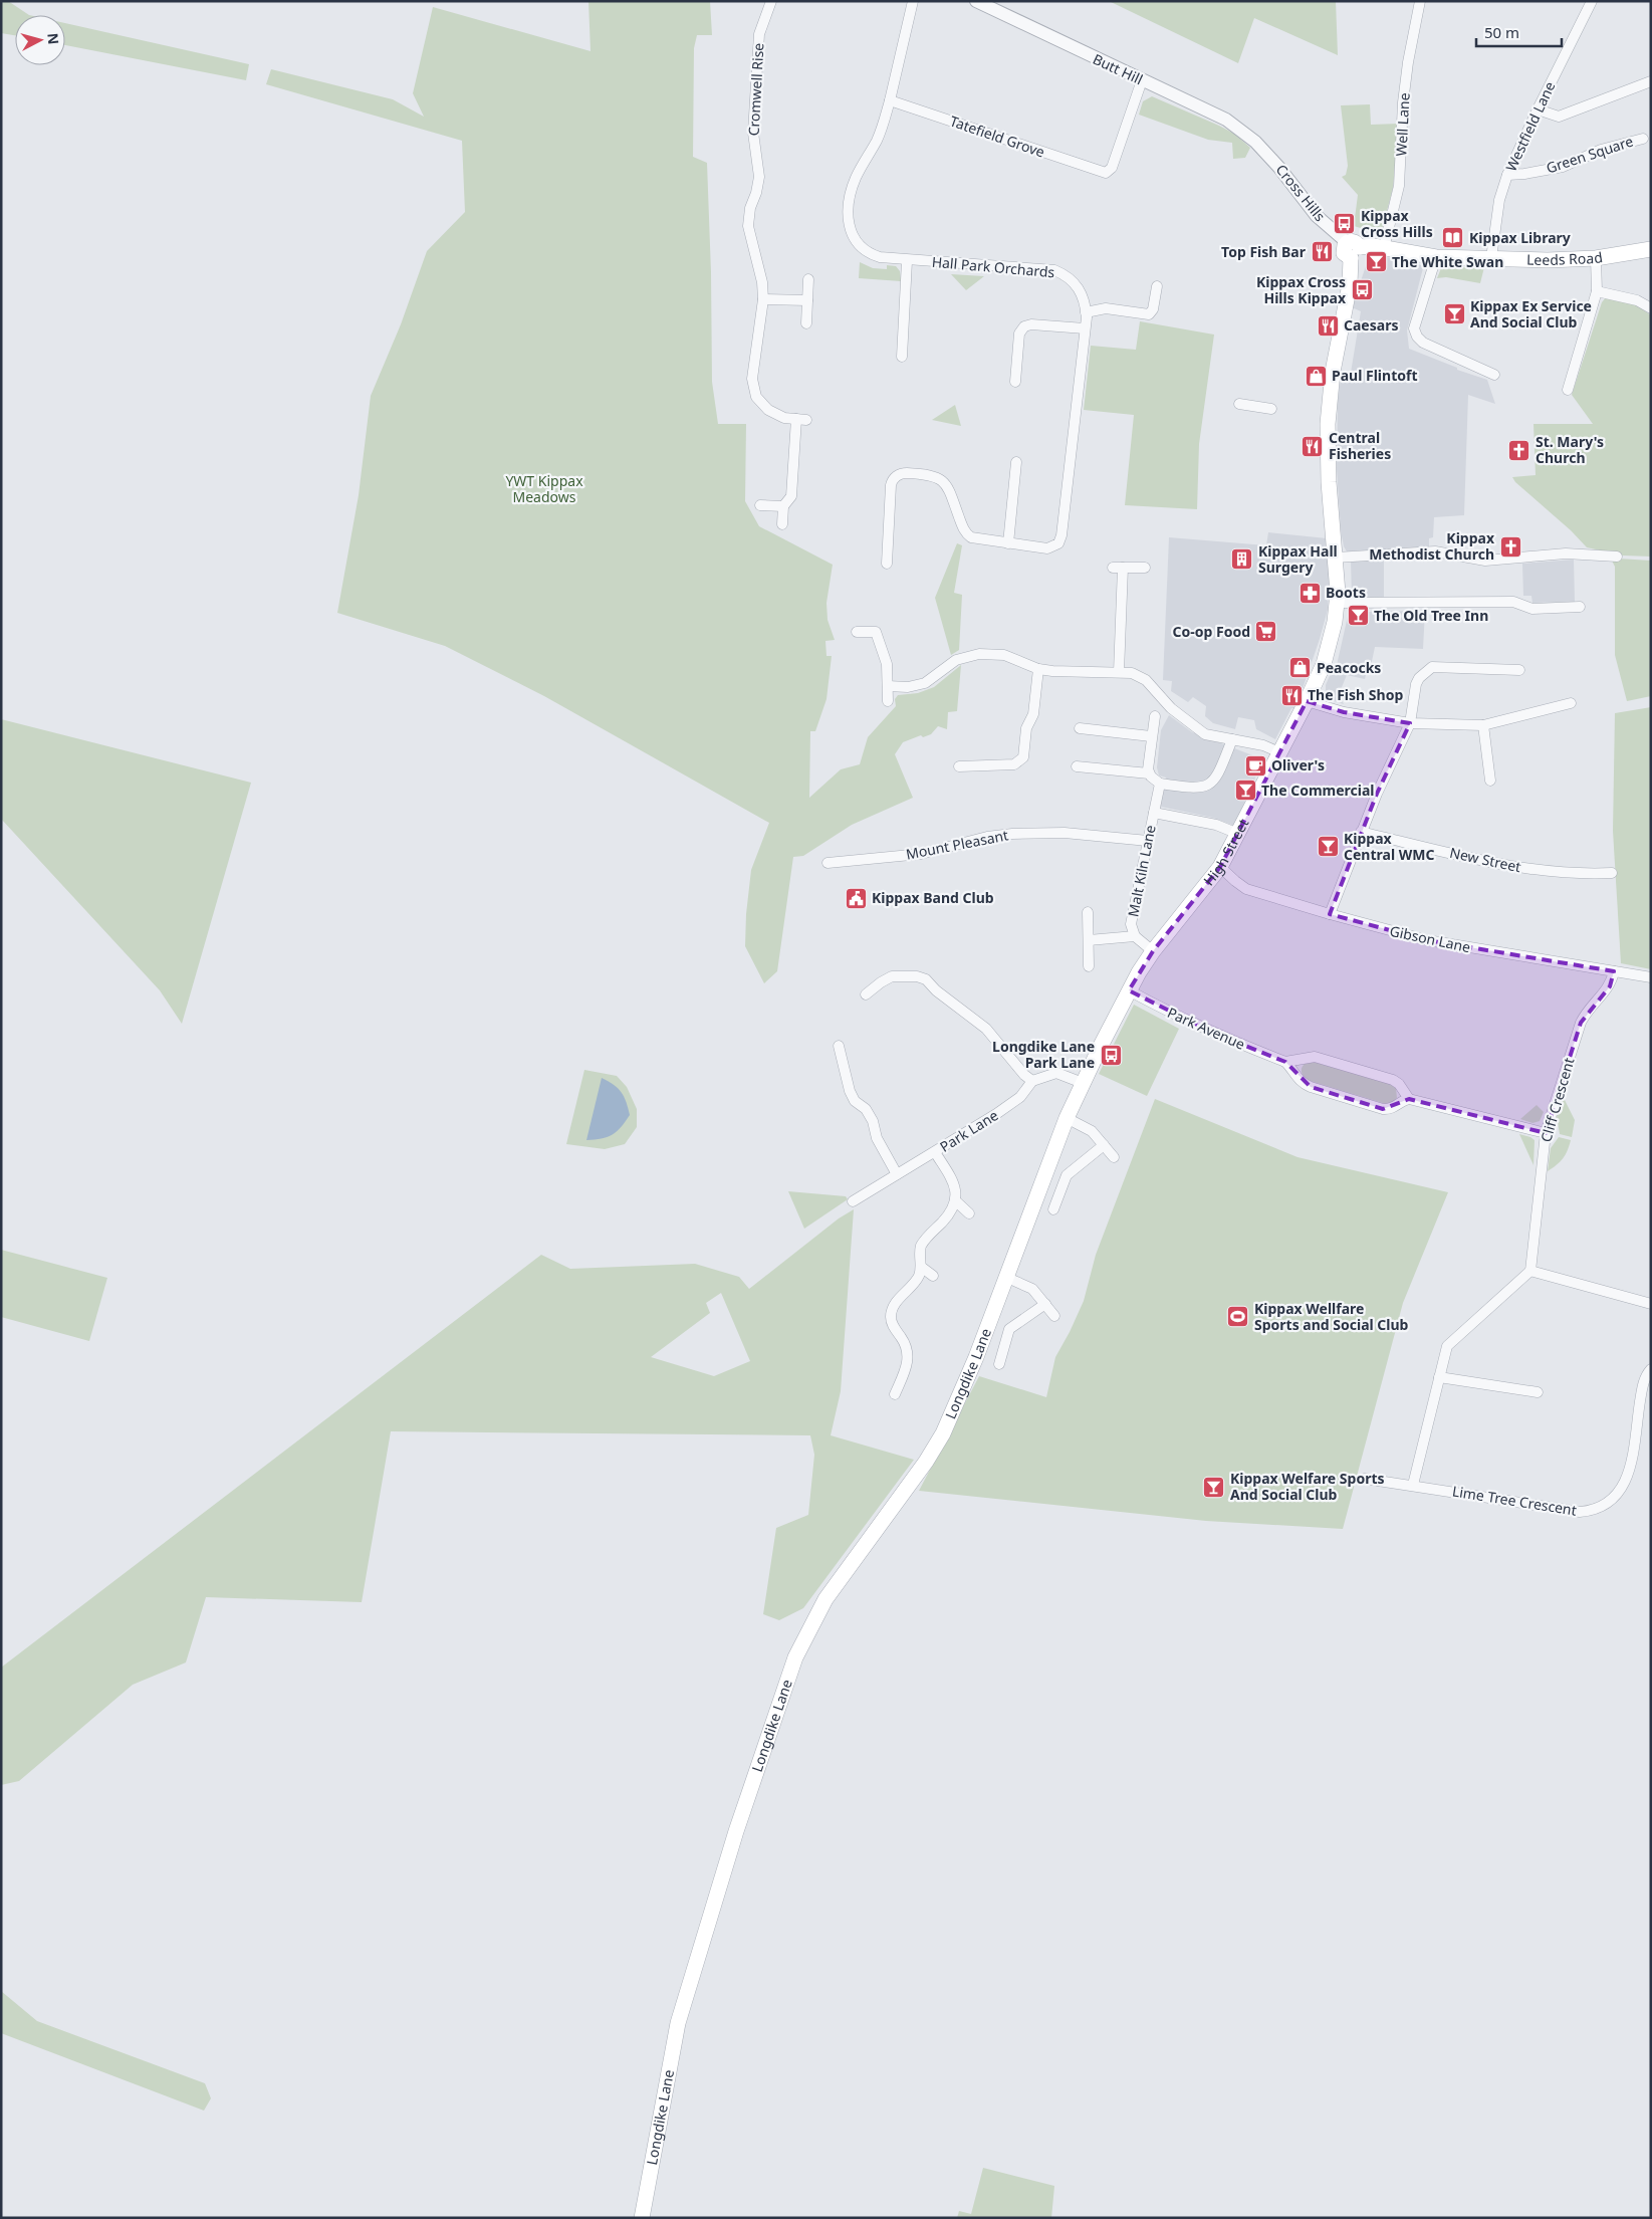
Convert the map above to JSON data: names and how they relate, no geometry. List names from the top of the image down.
{
  "streets": {
    "main road": ["Leeds Road", "High Street", "Longdike Lane"],
    "street": [
      "Butt Hill",
      "Cromwell Rise",
      "Well Lane",
      "Westfield Lane",
      "Tatefield Grove",
      "Green Square",
      "Cross Hills",
      "Hall Park Orchards",
      "Mount Pleasant",
      "New Street",
      "Malt Kiln Lane",
      "Gibson Lane",
      "Park Avenue",
      "Cliff Crescent",
      "Park Lane",
      "Lime Tree Crescent"
    ]
  },
  "crossings": [
    ["Butt Hill", "Tatefield Grove"],
    ["Butt Hill", "Cross Hills"],
    ["Well Lane", "Leeds Road"],
    ["Westfield Lane", "Green Square"],
    ["Westfield Lane", "Leeds Road"],
    ["Tatefield Grove", "Hall Park Orchards"],
    ["Cross Hills", "Leeds Road"],
    ["Cross Hills", "High Street"],
    ["Leeds Road", "High Street"],
    ["Mount Pleasant", "Malt Kiln Lane"],
    ["High Street", "Malt Kiln Lane"],
    ["High Street", "Gibson Lane"],
    ["High Street", "Park Avenue"],
    ["High Street", "Longdike Lane"],
    ["Gibson Lane", "Cliff Crescent"],
    ["Park Avenue", "Longdike Lane"],
    ["Park Lane", "Longdike Lane"]
  ],
  "parks": ["YWT Kippax Meadows"],
  "places": {
    "bus stop": ["Kippax Cross Hills", "Kippax Cross Hills Kippax", "Longdike Lane Park Lane"],
    "library": ["Kippax Library"],
    "restaurant": [
      "Top Fish Bar",
      "Caesars",
      "Central Fisheries",
      "The Fish Shop"
    ],
    "bar": [
      "The White Swan",
      "Kippax Ex Service And Social Club",
      "The Old Tree Inn",
      "The Commercial",
      "Kippax Central WMC",
      "Kippax Welfare Sports And Social Club"
    ],
    "shop": ["Paul Flintoft", "Peacocks"],
    "church": ["St. Mary's Church", "Kippax Methodist Church"],
    "building": ["Kippax Hall Surgery"],
    "pharmacy": ["Boots"],
    "supermarket": ["Co-op Food"],
    "cafe": ["Oliver's"],
    "public building": ["Kippax Band Club"],
    "sports": ["Kippax Wellfare Sports and Social Club"]
  },
  "scale_bar": "50 m",
  "north": "right"
}
